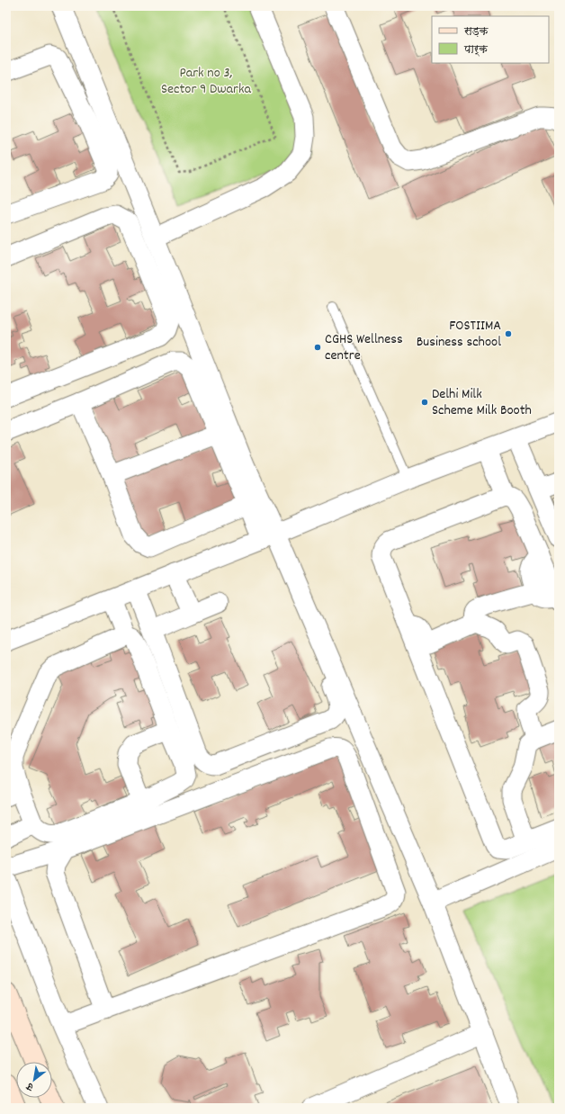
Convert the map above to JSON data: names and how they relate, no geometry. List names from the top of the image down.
{
  "parks": ["Park no 3, Sector 9 Dwarka"],
  "places": ["FOSTIIMA Business school", "CGHS Wellness centre", "Delhi Milk Scheme Milk Booth"],
  "legend": ["सड़क", "पार्क"],
  "north": "bottom left"
}
